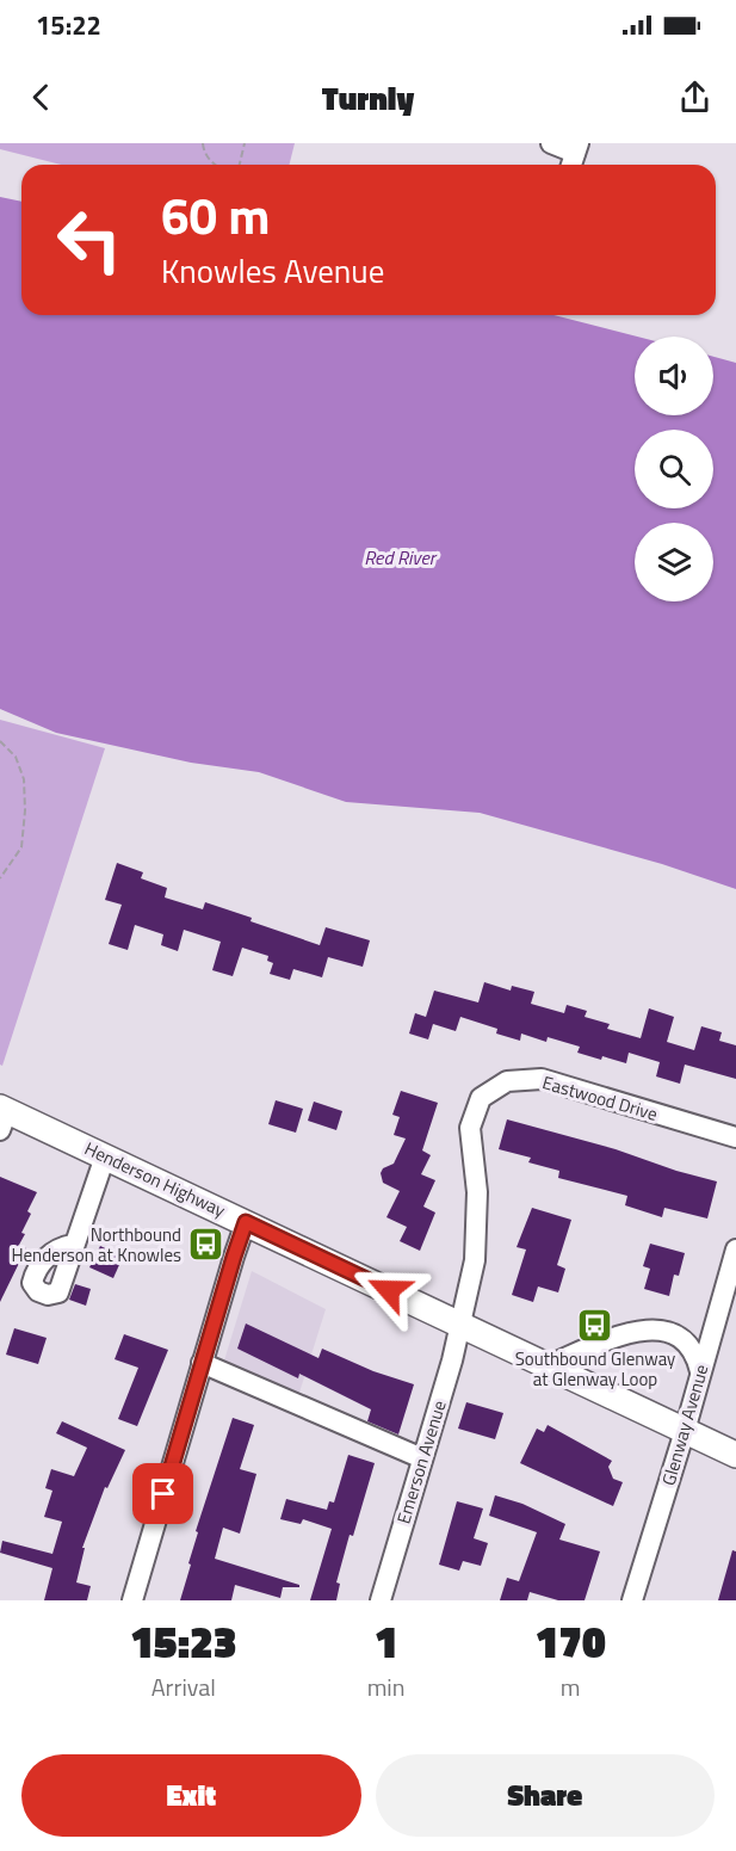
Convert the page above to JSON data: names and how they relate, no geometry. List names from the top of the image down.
{
  "streets": {
    "main road": ["Henderson Highway"],
    "street": ["Eastwood Drive", "Glenway Avenue", "Emerson Avenue"]
  },
  "crossings": [
    ["Eastwood Drive", "Henderson Highway"],
    ["Eastwood Drive", "Emerson Avenue"],
    ["Henderson Highway", "Glenway Avenue"],
    ["Henderson Highway", "Emerson Avenue"]
  ],
  "water": ["Red River"],
  "places": {
    "bus stop": ["Northbound Henderson at Knowles", "Southbound Glenway at Glenway Loop"]
  },
  "page": {
    "status": "15:22",
    "header": "Turnly",
    "turn": ["60 m", "Knowles Avenue"],
    "eta": [
      "15:23",
      "Arrival",
      "1",
      "min",
      "170",
      "m"
    ],
    "buttons": ["Exit", "Share"]
  }
}
